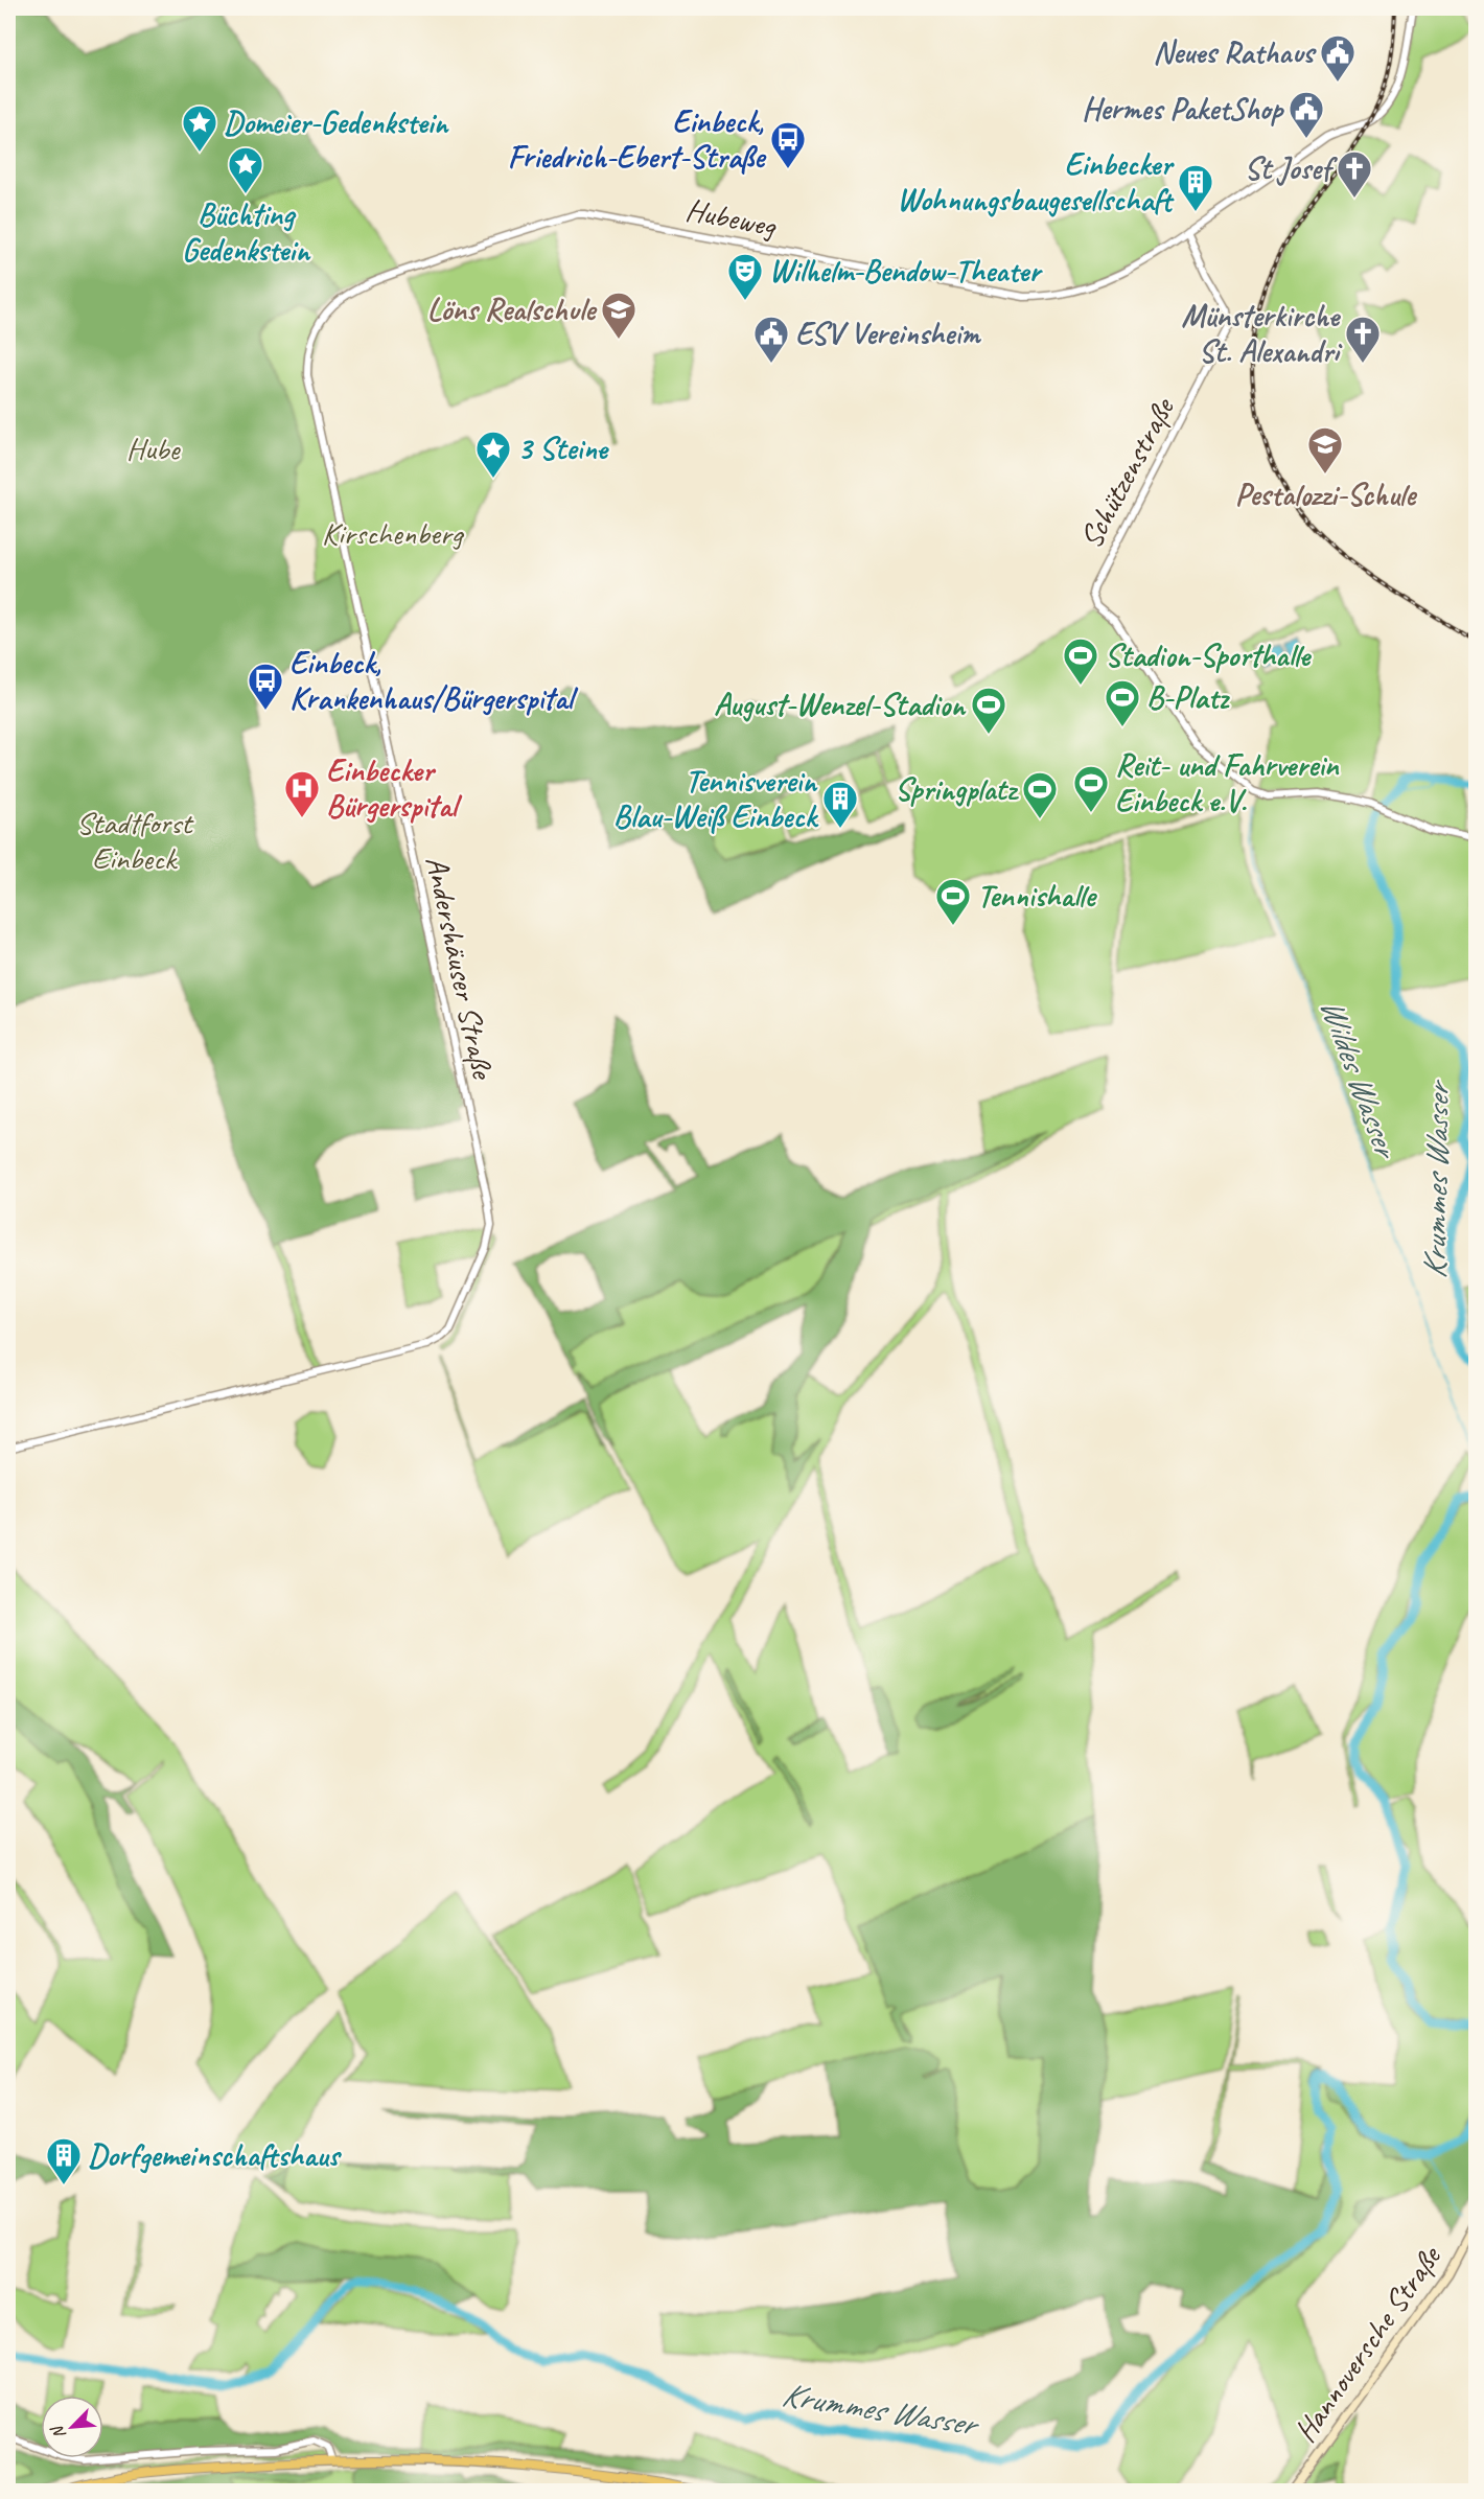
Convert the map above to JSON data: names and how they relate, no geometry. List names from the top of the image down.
{
  "streets": {
    "main road": ["Hannoversche Straße"],
    "street": ["Hubeweg", "Schützenstraße", "Andershäuser Straße"]
  },
  "crossings": [
    ["Hubeweg", "Schützenstraße"],
    ["Hubeweg", "Andershäuser Straße"]
  ],
  "water": ["Wildes Wasser", "Krummes Wasser"],
  "parks": ["Hube", "Kirschenberg", "Stadtforst Einbeck"],
  "places": {
    "public building": ["Neues Rathaus", "Hermes PaketShop", "ESV Vereinsheim"],
    "place": ["Domeier-Gedenkstein", "Büchting Gedenkstein", "3 Steine"],
    "bus stop": ["Einbeck, Friedrich-Ebert-Straße", "Einbeck, Krankenhaus/Bürgerspital"],
    "church": ["St Josef", "Münsterkirche St. Alexandri"],
    "building": ["Einbecker Wohnungsbaugesellschaft", "Tennisverein Blau-Weiß Einbeck", "Dorfgemeinschaftshaus"],
    "theatre": ["Wilhelm-Bendow-Theater"],
    "school or university": ["Löns Realschule", "Pestalozzi-Schule"],
    "sports": [
      "Stadion-Sporthalle",
      "B-Platz",
      "August-Wenzel-Stadion",
      "Reit- und Fahrverein Einbeck e.V.",
      "Springplatz",
      "Tennishalle"
    ],
    "hospital": ["Einbecker Bürgerspital"]
  },
  "north": "bottom left"
}
